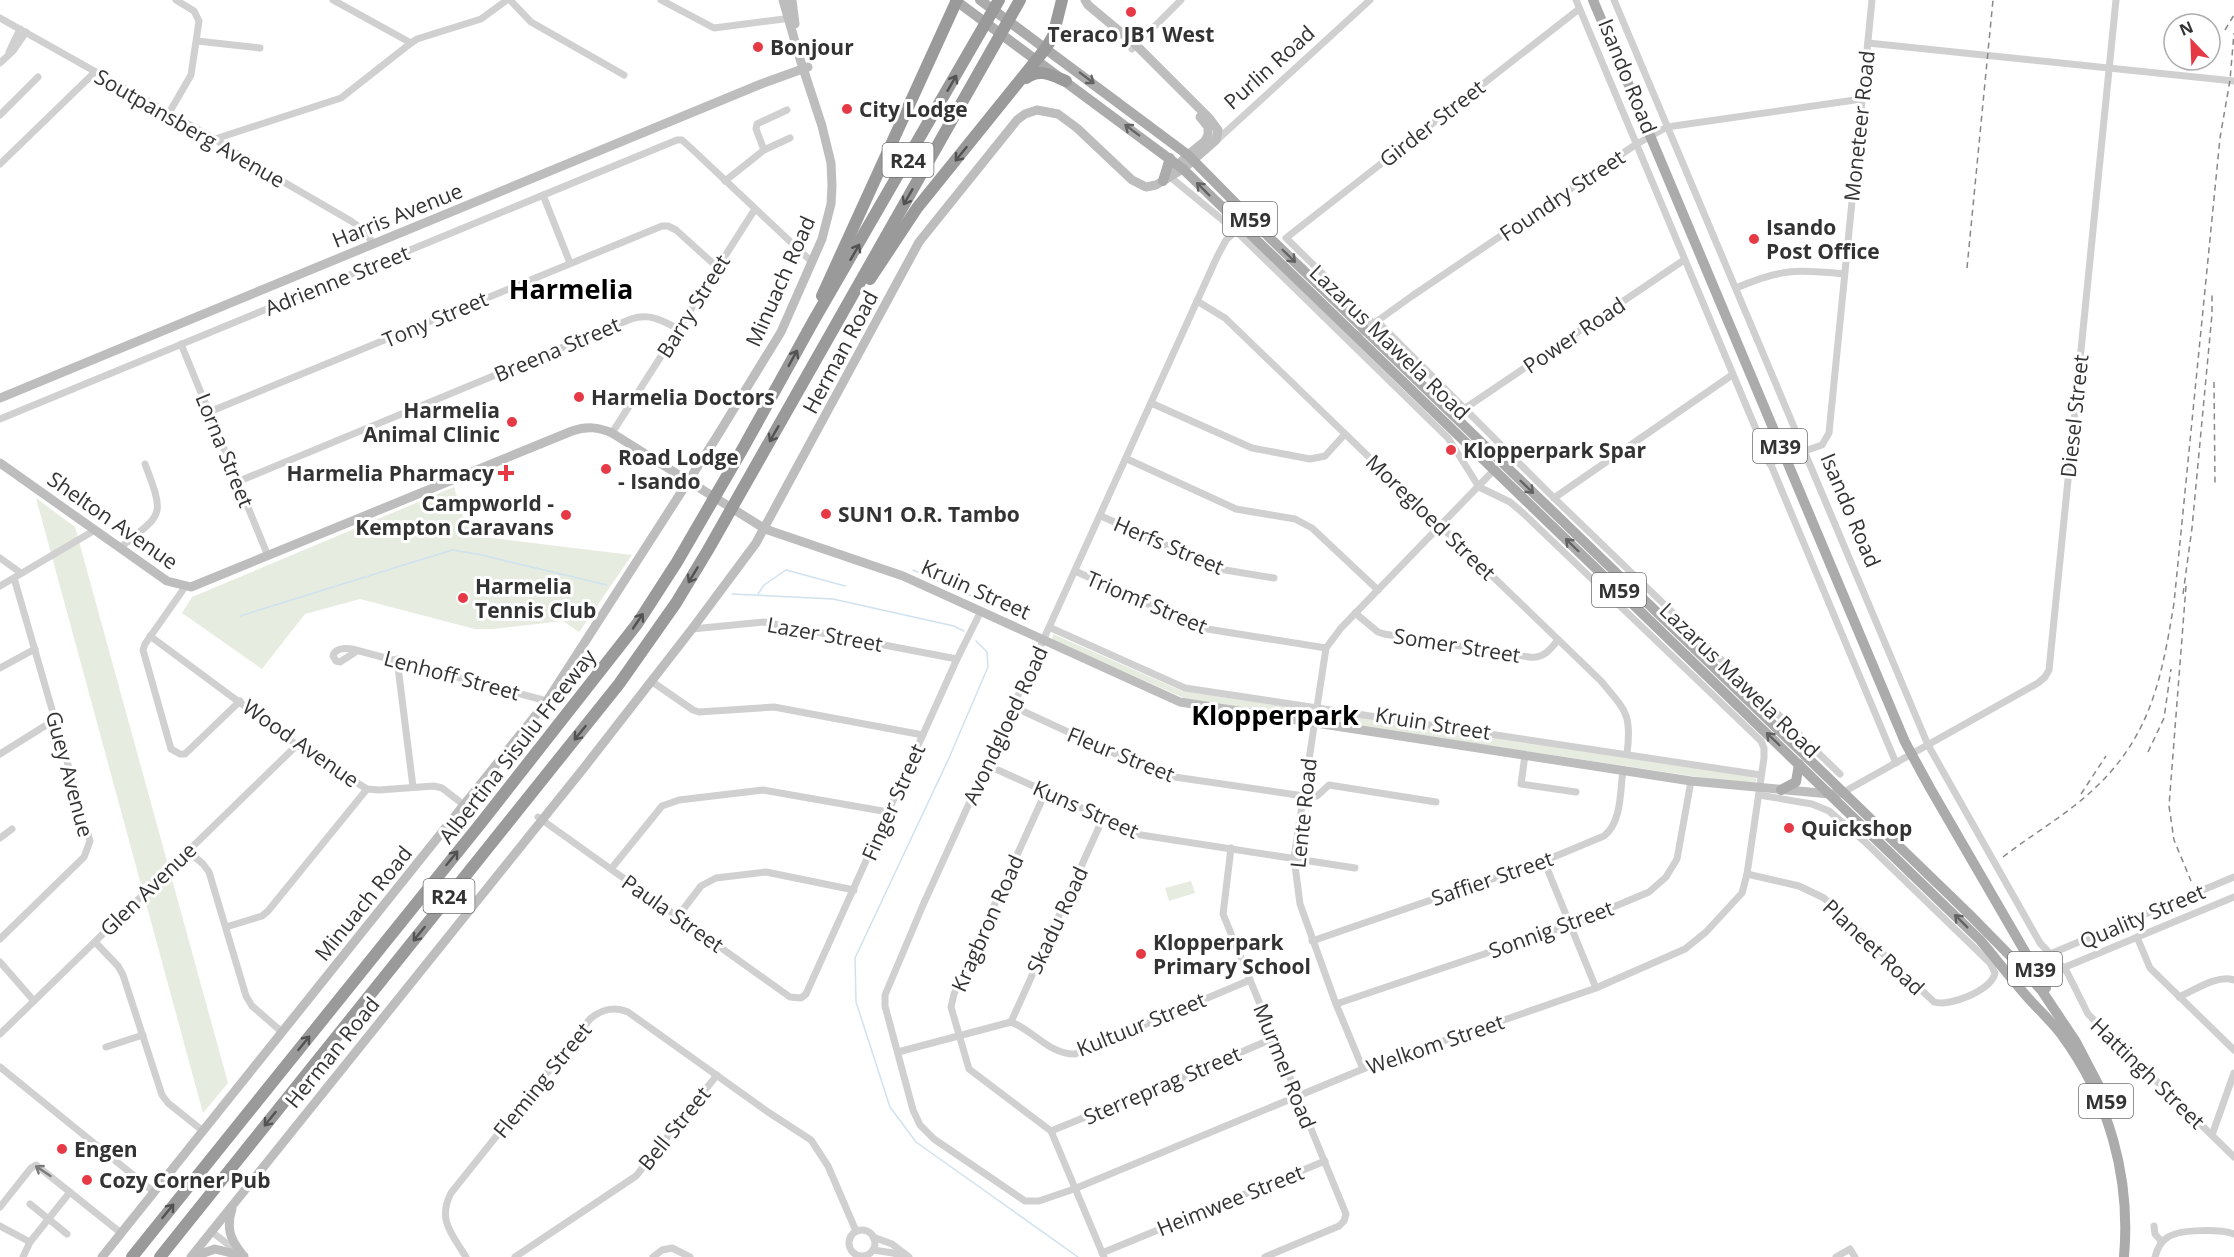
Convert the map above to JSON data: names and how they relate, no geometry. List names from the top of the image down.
{
  "streets": {
    "highway": ["R24", "Albertina Sisulu Freeway"],
    "main road": [
      "Purlin Road",
      "Isando Road",
      "Harris Avenue",
      "M59",
      "Minuach Road",
      "Lazarus Mawela Road",
      "Herman Road",
      "M39",
      "Shelton Avenue",
      "Kruin Street"
    ],
    "street": [
      "Girder Street",
      "Moneteer Road",
      "Soutpansberg Avenue",
      "Foundry Street",
      "Adrienne Street",
      "Barry Street",
      "Tony Street",
      "Power Road",
      "Breena Street",
      "Diesel Street",
      "Lorna Street",
      "Moregloed Street",
      "Herfs Street",
      "Triomf Street",
      "Lazer Street",
      "Somer Street",
      "Lenhoff Street",
      "Avondgloed Road",
      "Wood Avenue",
      "Fleur Street",
      "Guey Avenue",
      "Finger Street",
      "Kuns Street",
      "Lente Road",
      "Saffier Street",
      "Glen Avenue",
      "Paula Street",
      "Quality Street",
      "Skadu Road",
      "Kragbron Road",
      "Sonnig Street",
      "Planeet Road",
      "Kultuur Street",
      "Welkom Street",
      "Murmel Road",
      "Hattingh Street",
      "Fleming Street",
      "Sterreprag Street",
      "Bell Street",
      "Heimwee Street"
    ]
  },
  "crossings": [
    ["Purlin Road", "Lazarus Mawela Road"],
    ["Purlin Road", "Herman Road"],
    ["Isando Road", "Girder Street"],
    ["Isando Road", "Moneteer Road"],
    ["Isando Road", "Foundry Street"],
    ["Isando Road", "Power Road"],
    ["Isando Road", "Lazarus Mawela Road"],
    ["Isando Road", "Diesel Street"],
    ["Isando Road", "M39"],
    ["Isando Road", "Quality Street"],
    ["Isando Road", "Hattingh Street"],
    ["Girder Street", "Foundry Street"],
    ["Girder Street", "Lazarus Mawela Road"],
    ["Moneteer Road", "Foundry Street"],
    ["Soutpansberg Avenue", "Harris Avenue"],
    ["Foundry Street", "Lazarus Mawela Road"],
    ["Harris Avenue", "Minuach Road"],
    ["Adrienne Street", "Lorna Street"],
    ["Minuach Road", "Shelton Avenue"],
    ["Minuach Road", "Lenhoff Street"],
    ["Minuach Road", "Wood Avenue"],
    ["Barry Street", "Tony Street"],
    ["Barry Street", "Breena Street"],
    ["Barry Street", "Shelton Avenue"],
    ["Tony Street", "Lorna Street"],
    ["Lazarus Mawela Road", "Herman Road"],
    ["Lazarus Mawela Road", "Diesel Street"],
    ["Lazarus Mawela Road", "M39"],
    ["Lazarus Mawela Road", "Kruin Street"],
    ["Lazarus Mawela Road", "Lente Road"],
    ["Breena Street", "Lorna Street"],
    ["Herman Road", "Shelton Avenue"],
    ["Herman Road", "Kruin Street"],
    ["Herman Road", "Lazer Street"],
    ["Herman Road", "Paula Street"],
    ["Diesel Street", "Kruin Street"],
    ["Lorna Street", "Shelton Avenue"],
    ["Moregloed Street", "Kruin Street"],
    ["Moregloed Street", "Somer Street"],
    ["Moregloed Street", "Avondgloed Road"],
    ["Moregloed Street", "Lente Road"],
    ["Shelton Avenue", "Kruin Street"],
    ["Herfs Street", "Avondgloed Road"],
    ["Kruin Street", "Avondgloed Road"],
    ["Kruin Street", "Finger Street"],
    ["Kruin Street", "Lente Road"],
    ["Kruin Street", "Saffier Street"],
    ["Kruin Street", "Sonnig Street"],
    ["Kruin Street", "Planeet Road"],
    ["Kruin Street", "Welkom Street"],
    ["Triomf Street", "Avondgloed Road"],
    ["Triomf Street", "Lente Road"],
    ["Lazer Street", "Finger Street"],
    ["Somer Street", "Lente Road"],
    ["Avondgloed Road", "Fleur Street"],
    ["Avondgloed Road", "Kuns Street"],
    ["Avondgloed Road", "Welkom Street"],
    ["Wood Avenue", "Glen Avenue"],
    ["Fleur Street", "Lente Road"],
    ["Finger Street", "Paula Street"],
    ["Kuns Street", "Lente Road"],
    ["Kuns Street", "Skadu Road"],
    ["Kuns Street", "Kragbron Road"],
    ["Kuns Street", "Murmel Road"],
    ["Lente Road", "Saffier Street"],
    ["Lente Road", "Sonnig Street"],
    ["Lente Road", "Welkom Street"],
    ["Quality Street", "Hattingh Street"],
    ["Skadu Road", "Kultuur Street"],
    ["Kragbron Road", "Sterreprag Street"],
    ["Planeet Road", "Welkom Street"],
    ["Kultuur Street", "Murmel Road"],
    ["Welkom Street", "Murmel Road"],
    ["Murmel Road", "Sterreprag Street"],
    ["Murmel Road", "Heimwee Street"],
    ["Fleming Street", "Bell Street"]
  ],
  "districts": ["Harmelia", "Klopperpark"],
  "places": {
    "other": [
      "Teraco JB1 West",
      "Bonjour",
      "City Lodge",
      "Isando Post Office",
      "Harmelia Doctors",
      "Harmelia Animal Clinic",
      "Klopperpark Spar",
      "Road Lodge - Isando",
      "SUN1 O.R. Tambo",
      "Campworld - Kempton Caravans",
      "Harmelia Tennis Club",
      "Quickshop",
      "Klopperpark Primary School",
      "Engen",
      "Cozy Corner Pub"
    ],
    "health": ["Harmelia Pharmacy"]
  },
  "north": "top left"
}
